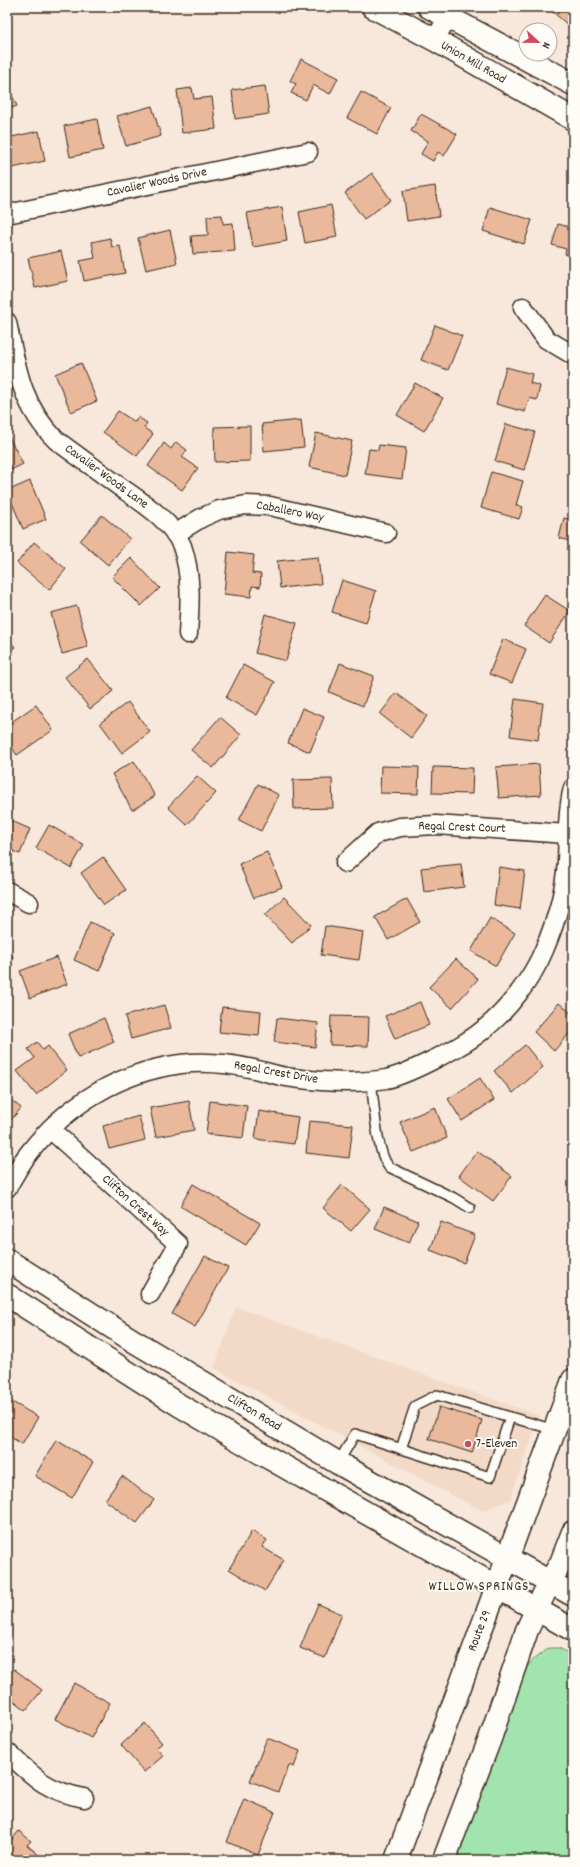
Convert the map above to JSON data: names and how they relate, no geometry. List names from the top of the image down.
{
  "streets": {
    "main road": ["Union Mill Road", "Clifton Road", "Route 29"],
    "street": [
      "Cavalier Woods Drive",
      "Cavalier Woods Lane",
      "Caballero Way",
      "Regal Crest Court",
      "Regal Crest Drive",
      "Clifton Crest Way"
    ]
  },
  "crossings": [
    ["Cavalier Woods Lane", "Caballero Way"],
    ["Regal Crest Court", "Regal Crest Drive"],
    ["Regal Crest Drive", "Clifton Crest Way"],
    ["Clifton Road", "Route 29"]
  ],
  "districts": ["WILLOW SPRINGS"],
  "places": ["7-Eleven"],
  "north": "right"
}
